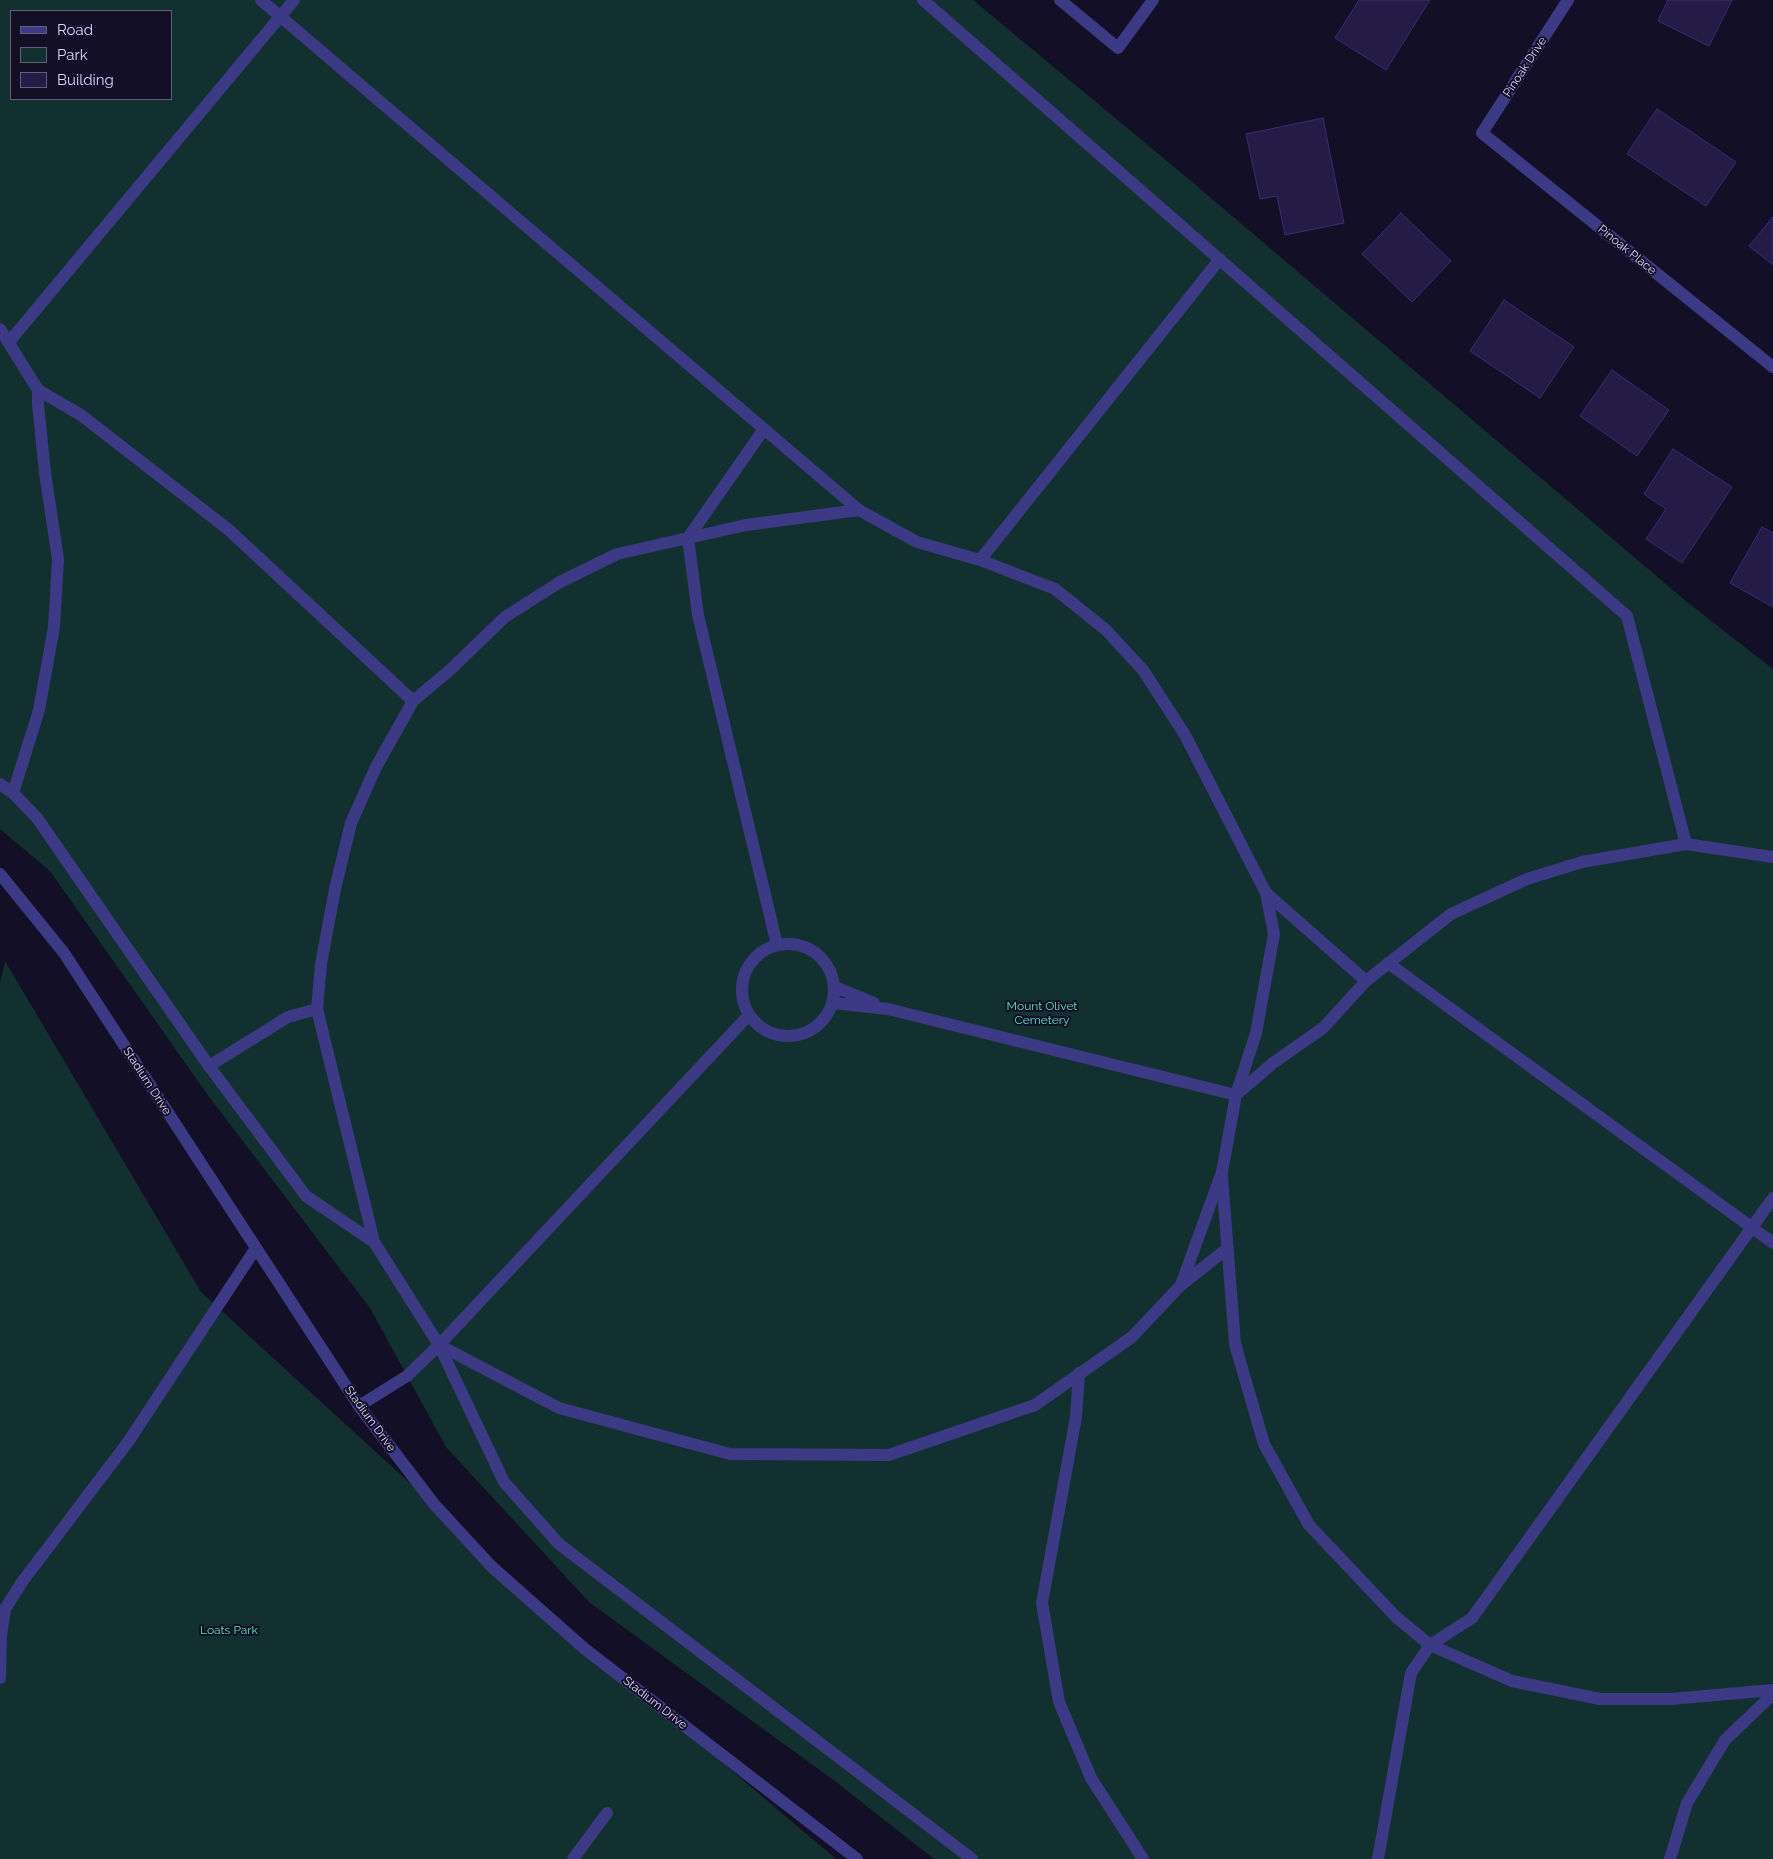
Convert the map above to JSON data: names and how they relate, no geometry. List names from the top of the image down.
{
  "streets": {
    "street": ["Pinoak Drive", "Pinoak Place", "Stadium Drive"]
  },
  "crossings": [
    ["Pinoak Drive", "Pinoak Place"]
  ],
  "parks": ["Mount Olivet Cemetery", "Loats Park"],
  "legend": ["Road", "Park", "Building"]
}
